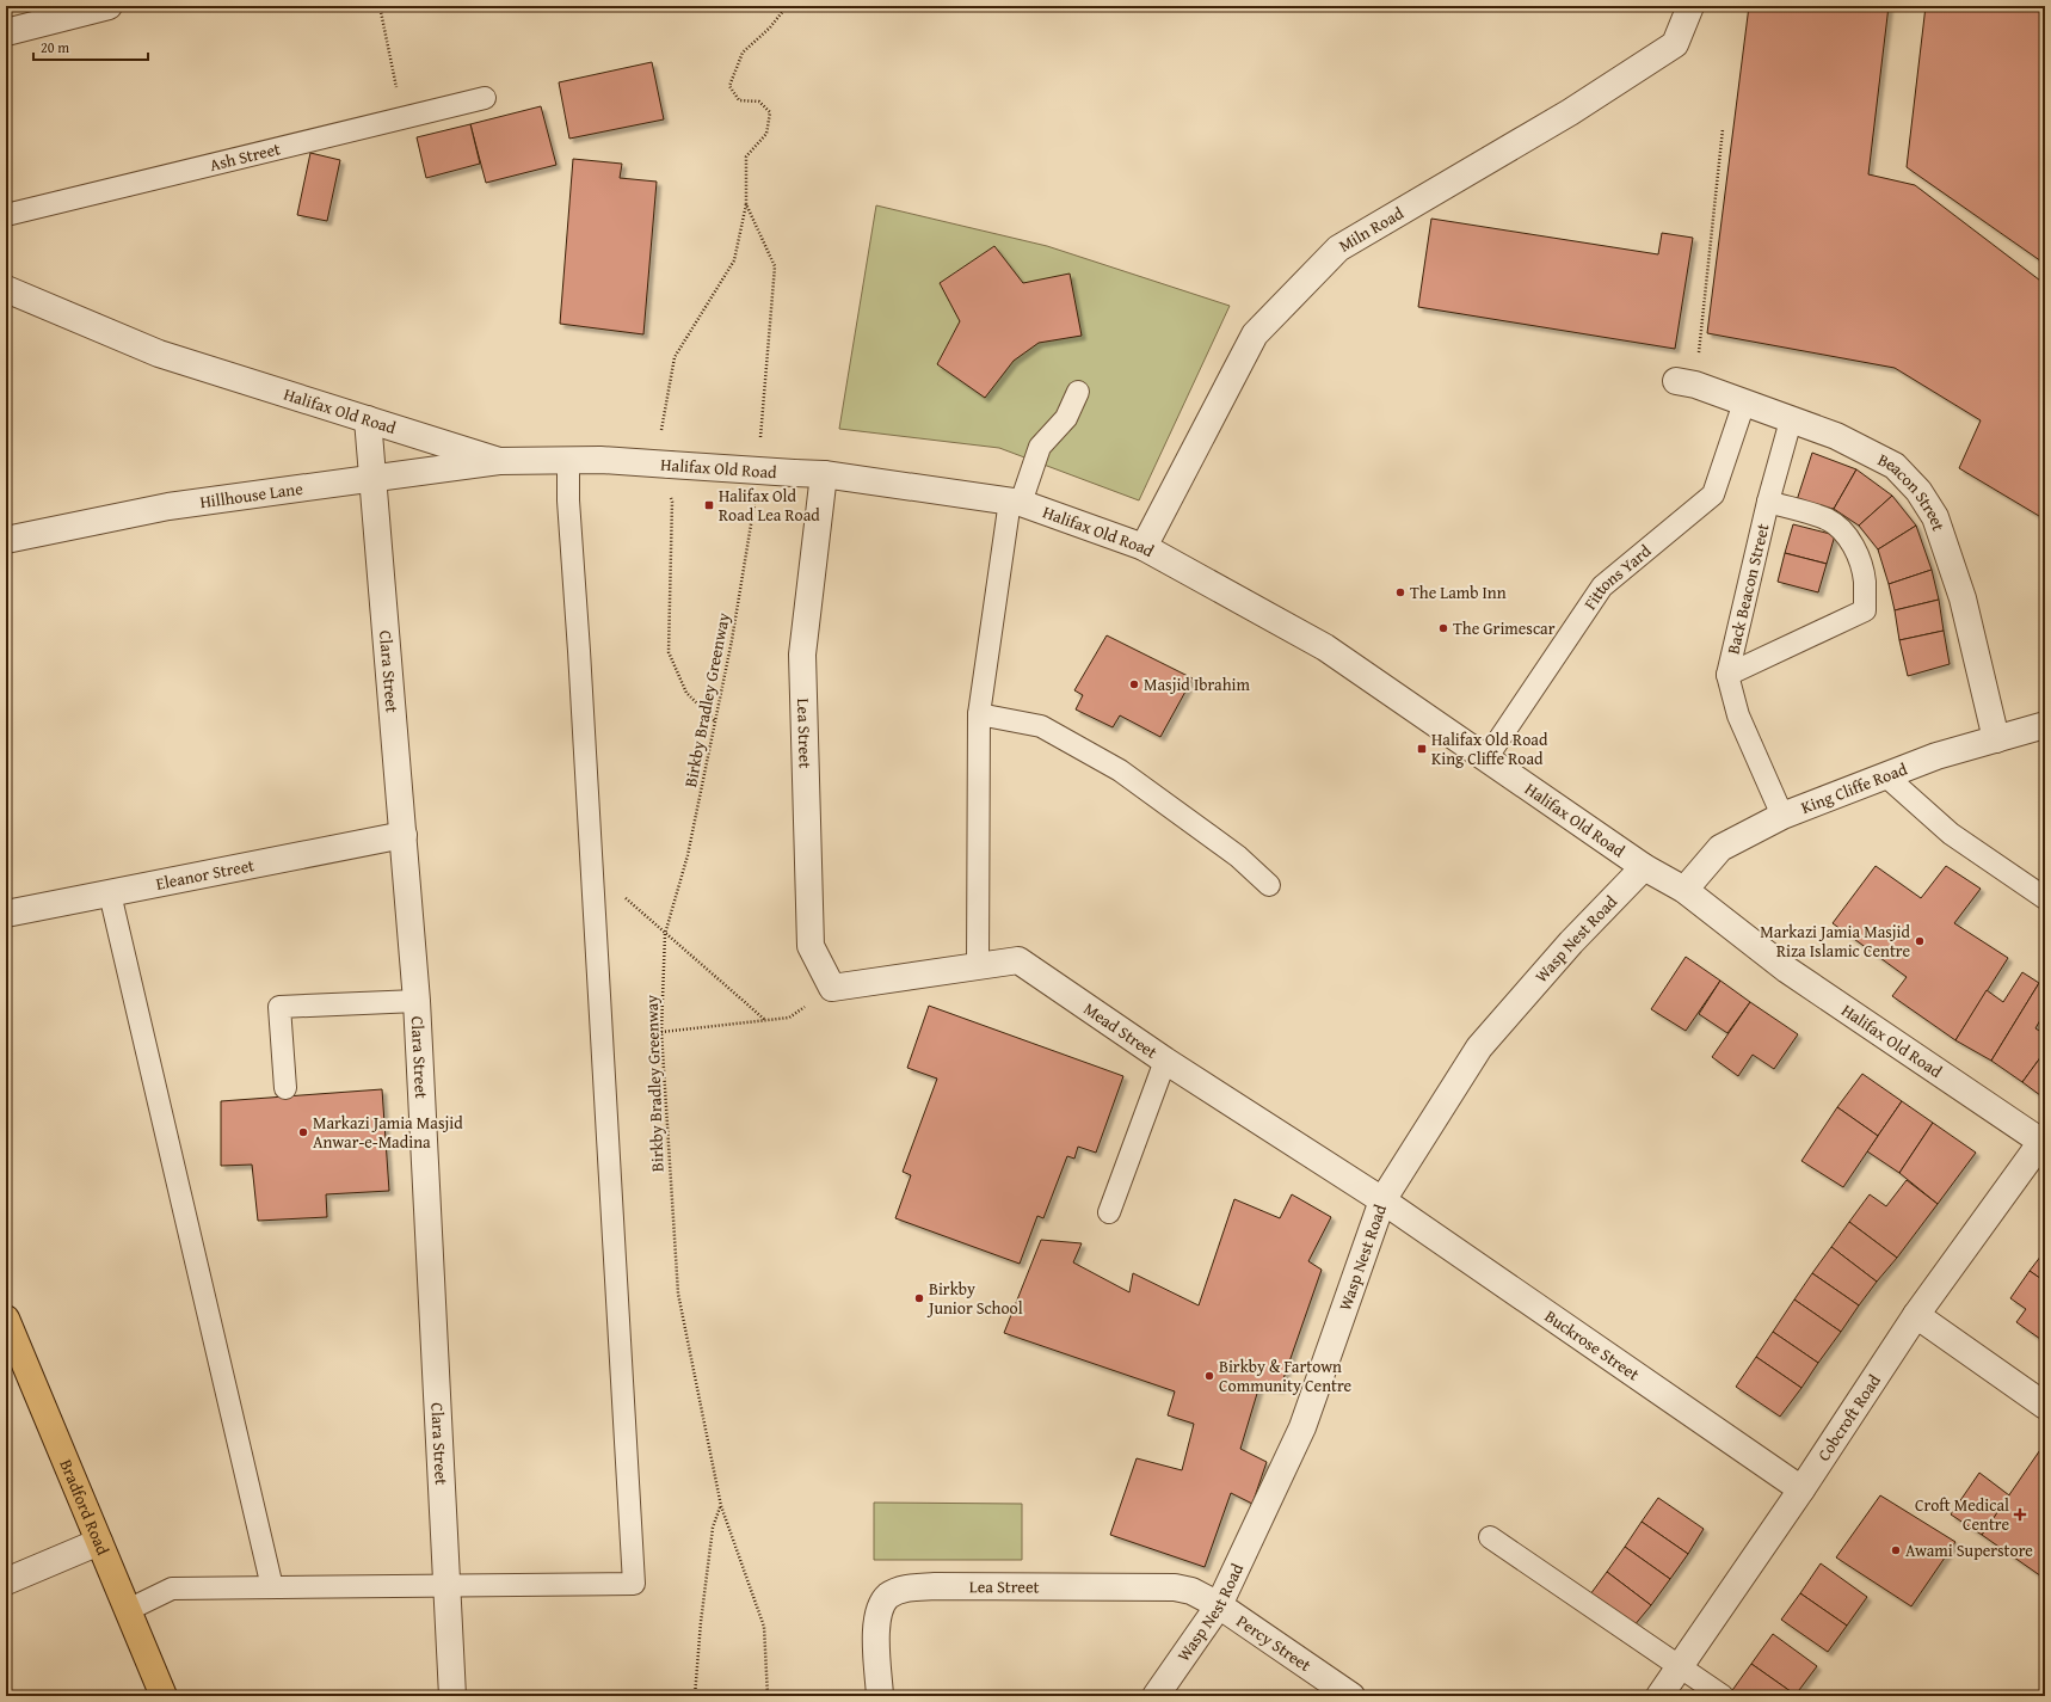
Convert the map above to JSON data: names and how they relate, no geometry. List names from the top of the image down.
{
  "streets": {
    "main road": ["Bradford Road"],
    "street": [
      "Miln Road",
      "Halifax Old Road",
      "Hillhouse Lane",
      "Beacon Street",
      "Clara Street",
      "Lea Street",
      "King Cliffe Road",
      "Eleanor Street",
      "Wasp Nest Road",
      "Mead Street",
      "Buckrose Street",
      "Cobcroft Road",
      "Percy Street"
    ],
    "lane": ["Ash Street", "Fittons Yard", "Back Beacon Street"],
    "path": ["Birkby Bradley Greenway"]
  },
  "crossings": [
    ["Miln Road", "Halifax Old Road"],
    ["Halifax Old Road", "Hillhouse Lane"],
    ["Halifax Old Road", "Fittons Yard"],
    ["Halifax Old Road", "Clara Street"],
    ["Halifax Old Road", "Lea Street"],
    ["Halifax Old Road", "King Cliffe Road"],
    ["Halifax Old Road", "Wasp Nest Road"],
    ["Halifax Old Road", "Cobcroft Road"],
    ["Hillhouse Lane", "Clara Street"],
    ["Beacon Street", "Fittons Yard"],
    ["Beacon Street", "Back Beacon Street"],
    ["Beacon Street", "King Cliffe Road"],
    ["Back Beacon Street", "King Cliffe Road"],
    ["Clara Street", "Eleanor Street"],
    ["Lea Street", "Wasp Nest Road"],
    ["Lea Street", "Mead Street"],
    ["Lea Street", "Percy Street"],
    ["Wasp Nest Road", "Mead Street"],
    ["Wasp Nest Road", "Buckrose Street"],
    ["Wasp Nest Road", "Percy Street"],
    ["Mead Street", "Buckrose Street"],
    ["Buckrose Street", "Cobcroft Road"]
  ],
  "places": {
    "transit": ["Halifax Old Road Lea Road", "Halifax Old Road King Cliffe Road"],
    "other": [
      "The Lamb Inn",
      "The Grimescar",
      "Masjid Ibrahim",
      "Markazi Jamia Masjid Riza Islamic Centre",
      "Markazi Jamia Masjid Anwar-e-Madina",
      "Birkby Junior School",
      "Birkby & Fartown Community Centre",
      "Awami Superstore"
    ],
    "health": ["Croft Medical Centre"]
  },
  "scale_bar": "20 m"
}
